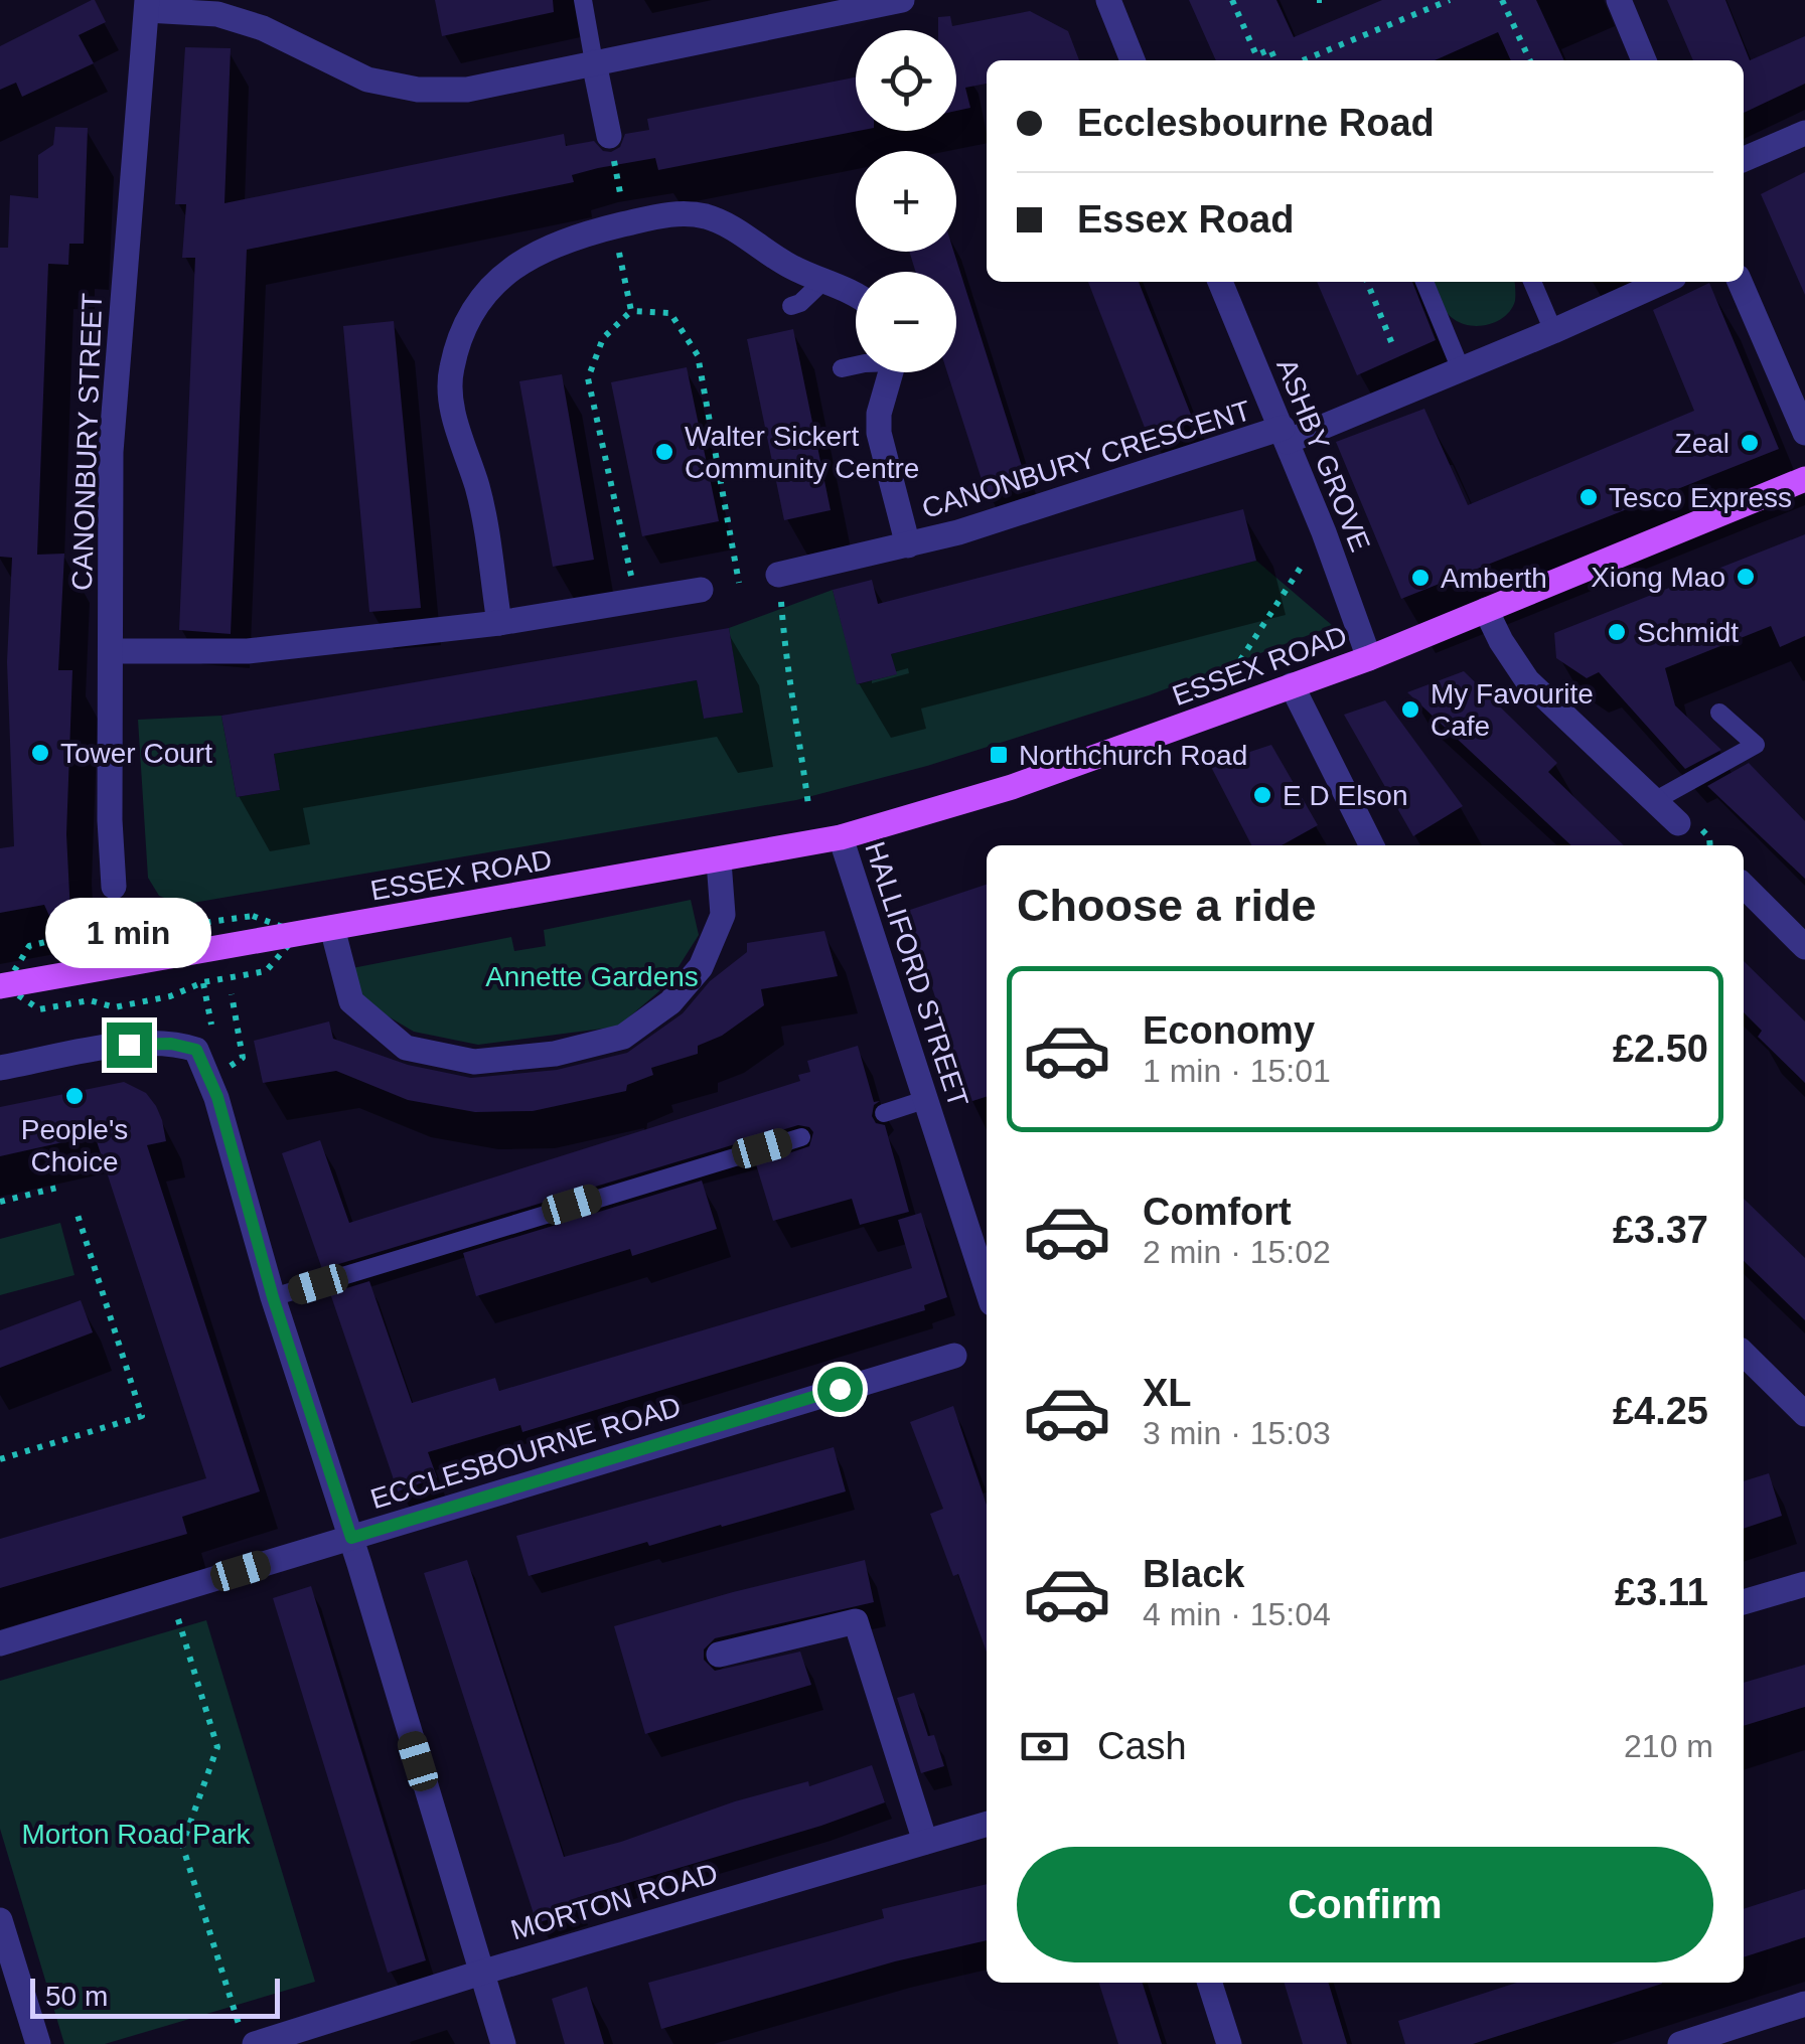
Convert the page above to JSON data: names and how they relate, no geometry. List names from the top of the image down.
{
  "streets": {
    "main road": ["ESSEX ROAD"],
    "street": [
      "CANONBURY STREET",
      "ASHBY GROVE",
      "CANONBURY CRESCENT",
      "HALLIFORD STREET",
      "ECCLESBOURNE ROAD",
      "MORTON ROAD"
    ]
  },
  "crossings": [
    ["ASHBY GROVE", "CANONBURY CRESCENT"],
    ["ASHBY GROVE", "ESSEX ROAD"],
    ["ESSEX ROAD", "HALLIFORD STREET"]
  ],
  "parks": ["Annette Gardens", "Morton Road Park"],
  "places": {
    "other": [
      "Zeal",
      "Walter Sickert Community Centre",
      "Tesco Express",
      "Xiong Mao",
      "Amberth",
      "Schmidt",
      "My Favourite Cafe",
      "Tower Court",
      "E D Elson",
      "People's Choice"
    ],
    "transit": ["Northchurch Road"]
  },
  "scale_bar": "50 m",
  "page": {
    "map_buttons": ["+", "−"],
    "banner": ["Ecclesbourne Road", "Essex Road"],
    "heading": "Choose a ride",
    "bubble": "1 min",
    "list": [
      {
        "name": "Economy",
        "note": "1 min · 15:01",
        "value": "£2.50"
      },
      {
        "name": "Comfort",
        "note": "2 min · 15:02",
        "value": "£3.37"
      },
      {
        "name": "XL",
        "note": "3 min · 15:03",
        "value": "£4.25"
      },
      {
        "name": "Black",
        "note": "4 min · 15:04",
        "value": "£3.11"
      }
    ],
    "pay": ["Cash", "210 m"],
    "buttons": "Confirm",
    "scale": "50 m"
  }
}
